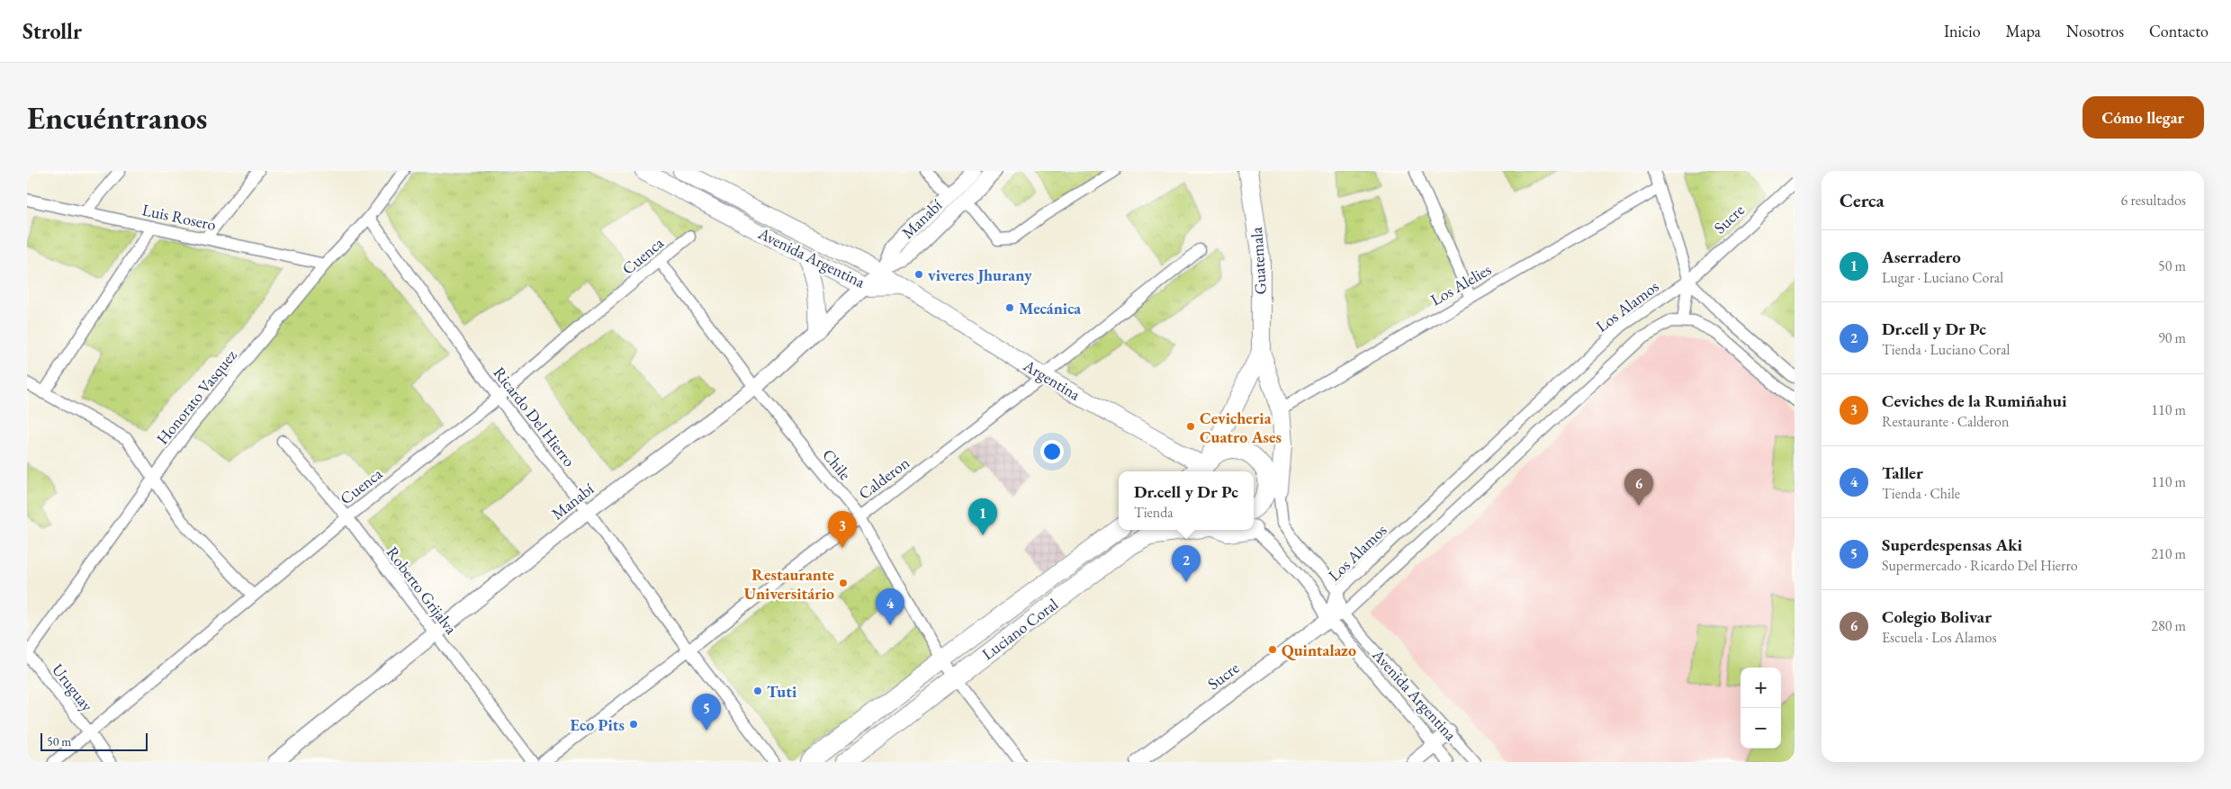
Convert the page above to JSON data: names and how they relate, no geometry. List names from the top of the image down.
{
  "streets": {
    "main road": [
      "Avenida Argentina",
      "Guatemala",
      "Argentina",
      "Luciano Coral"
    ],
    "street": [
      "Luis Rosero",
      "Manabí",
      "Sucre",
      "Cuenca",
      "Los Alelies",
      "Los Alamos",
      "Honorato Vasquez",
      "Ricardo Del Hierro",
      "Chile",
      "Calderon",
      "Roberto Grijalva",
      "Uruguay"
    ]
  },
  "crossings": [
    ["Luis Rosero", "Honorato Vasquez"],
    ["Manabí", "Avenida Argentina"],
    ["Manabí", "Ricardo Del Hierro"],
    ["Manabí", "Chile"],
    ["Manabí", "Roberto Grijalva"],
    ["Sucre", "Avenida Argentina"],
    ["Sucre", "Los Alamos"],
    ["Cuenca", "Ricardo Del Hierro"],
    ["Cuenca", "Chile"],
    ["Cuenca", "Roberto Grijalva"],
    ["Cuenca", "Uruguay"],
    ["Avenida Argentina", "Los Alamos"],
    ["Avenida Argentina", "Argentina"],
    ["Guatemala", "Los Alelies"],
    ["Argentina", "Calderon"],
    ["Honorato Vasquez", "Ricardo Del Hierro"],
    ["Honorato Vasquez", "Uruguay"],
    ["Ricardo Del Hierro", "Calderon"],
    ["Chile", "Calderon"],
    ["Chile", "Luciano Coral"]
  ],
  "places": [
    "viveres Jhurany",
    "Mecánica",
    "Cevicheria Cuatro Ases",
    "Restaurante Universitário",
    "Quintalazo",
    "Tuti",
    "Eco Pits"
  ],
  "scale_bar": "50 m",
  "page": {
    "header": "Strollr",
    "nav": [
      "Inicio",
      "Mapa",
      "Nosotros",
      "Contacto"
    ],
    "buttons": "Cómo llegar",
    "title": "Encuéntranos",
    "heading": ["Cerca", "6 resultados"],
    "list": [
      {
        "mark": "1",
        "name": "Aserradero",
        "note": "Lugar · Luciano Coral",
        "value": "50 m"
      },
      {
        "mark": "2",
        "name": "Dr.cell y Dr Pc",
        "note": "Tienda · Luciano Coral",
        "value": "90 m"
      },
      {
        "mark": "3",
        "name": "Ceviches de la Rumiñahui",
        "note": "Restaurante · Calderon",
        "value": "110 m"
      },
      {
        "mark": "4",
        "name": "Taller",
        "note": "Tienda · Chile",
        "value": "110 m"
      },
      {
        "mark": "5",
        "name": "Superdespensas Aki",
        "note": "Supermercado · Ricardo Del Hierro",
        "value": "210 m"
      },
      {
        "mark": "6",
        "name": "Colegio Bolivar",
        "note": "Escuela · Los Alamos",
        "value": "280 m"
      }
    ],
    "pins": [
      "6",
      "1",
      "3",
      "2",
      "4",
      "5"
    ],
    "popup": ["Dr.cell y Dr Pc", "Tienda"],
    "map_buttons": ["+", "−"],
    "scale": "50 m"
  }
}
